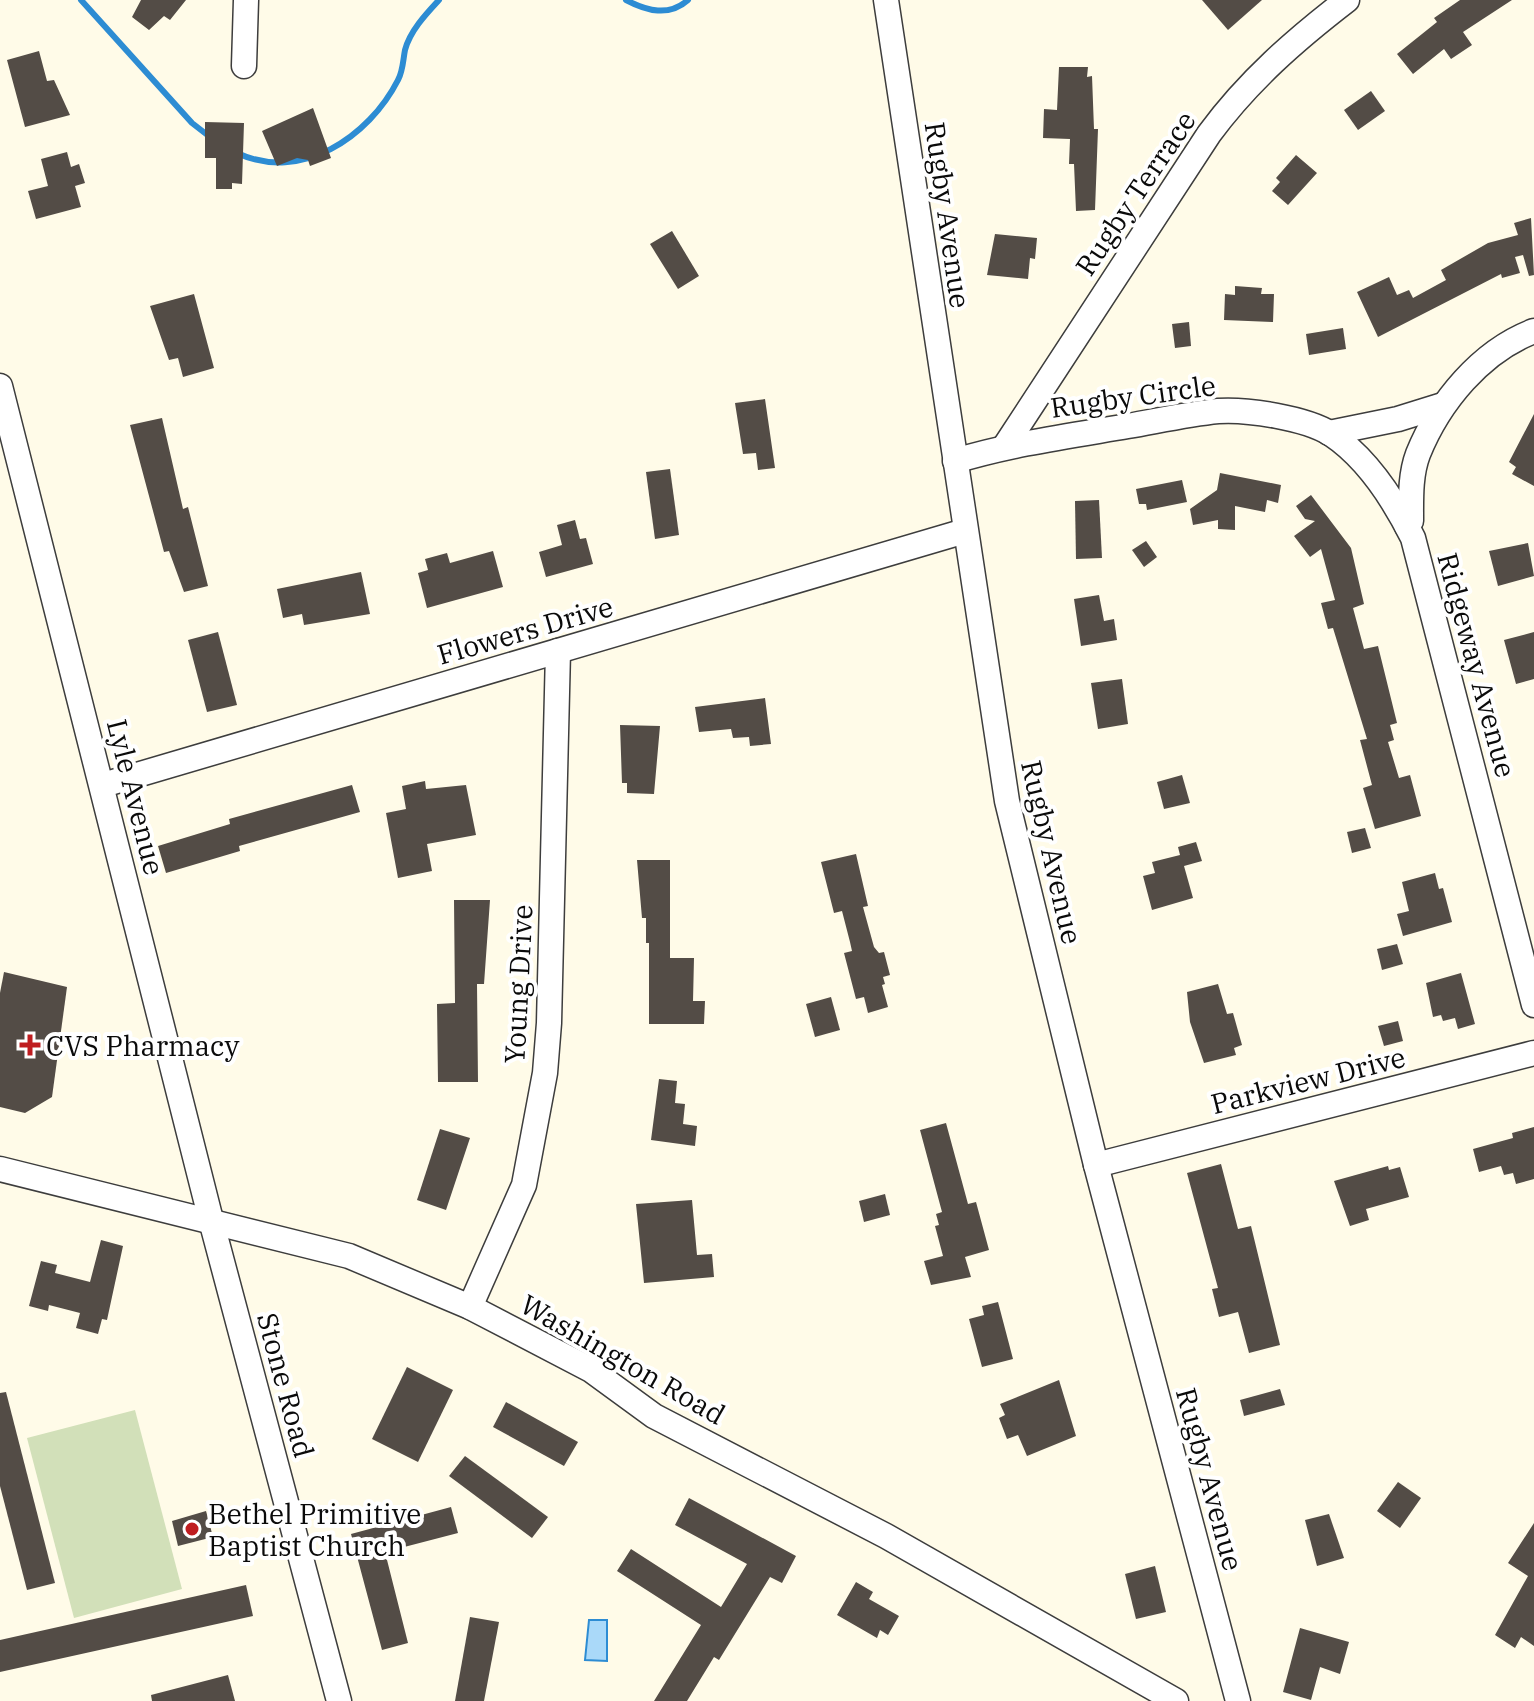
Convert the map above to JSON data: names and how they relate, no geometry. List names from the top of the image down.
{
  "streets": {
    "street": [
      "Rugby Terrace",
      "Rugby Avenue",
      "Rugby Circle",
      "Flowers Drive",
      "Ridgeway Avenue",
      "Lyle Avenue",
      "Young Drive",
      "Parkview Drive",
      "Washington Road",
      "Stone Road"
    ]
  },
  "crossings": [
    ["Rugby Terrace", "Rugby Circle"],
    ["Rugby Avenue", "Rugby Circle"],
    ["Rugby Avenue", "Flowers Drive"],
    ["Rugby Avenue", "Parkview Drive"],
    ["Rugby Circle", "Ridgeway Avenue"],
    ["Flowers Drive", "Lyle Avenue"],
    ["Flowers Drive", "Young Drive"],
    ["Lyle Avenue", "Washington Road"],
    ["Lyle Avenue", "Stone Road"],
    ["Young Drive", "Washington Road"],
    ["Washington Road", "Stone Road"]
  ],
  "places": {
    "health": ["CVS Pharmacy"],
    "other": ["Bethel Primitive Baptist Church"]
  }
}
